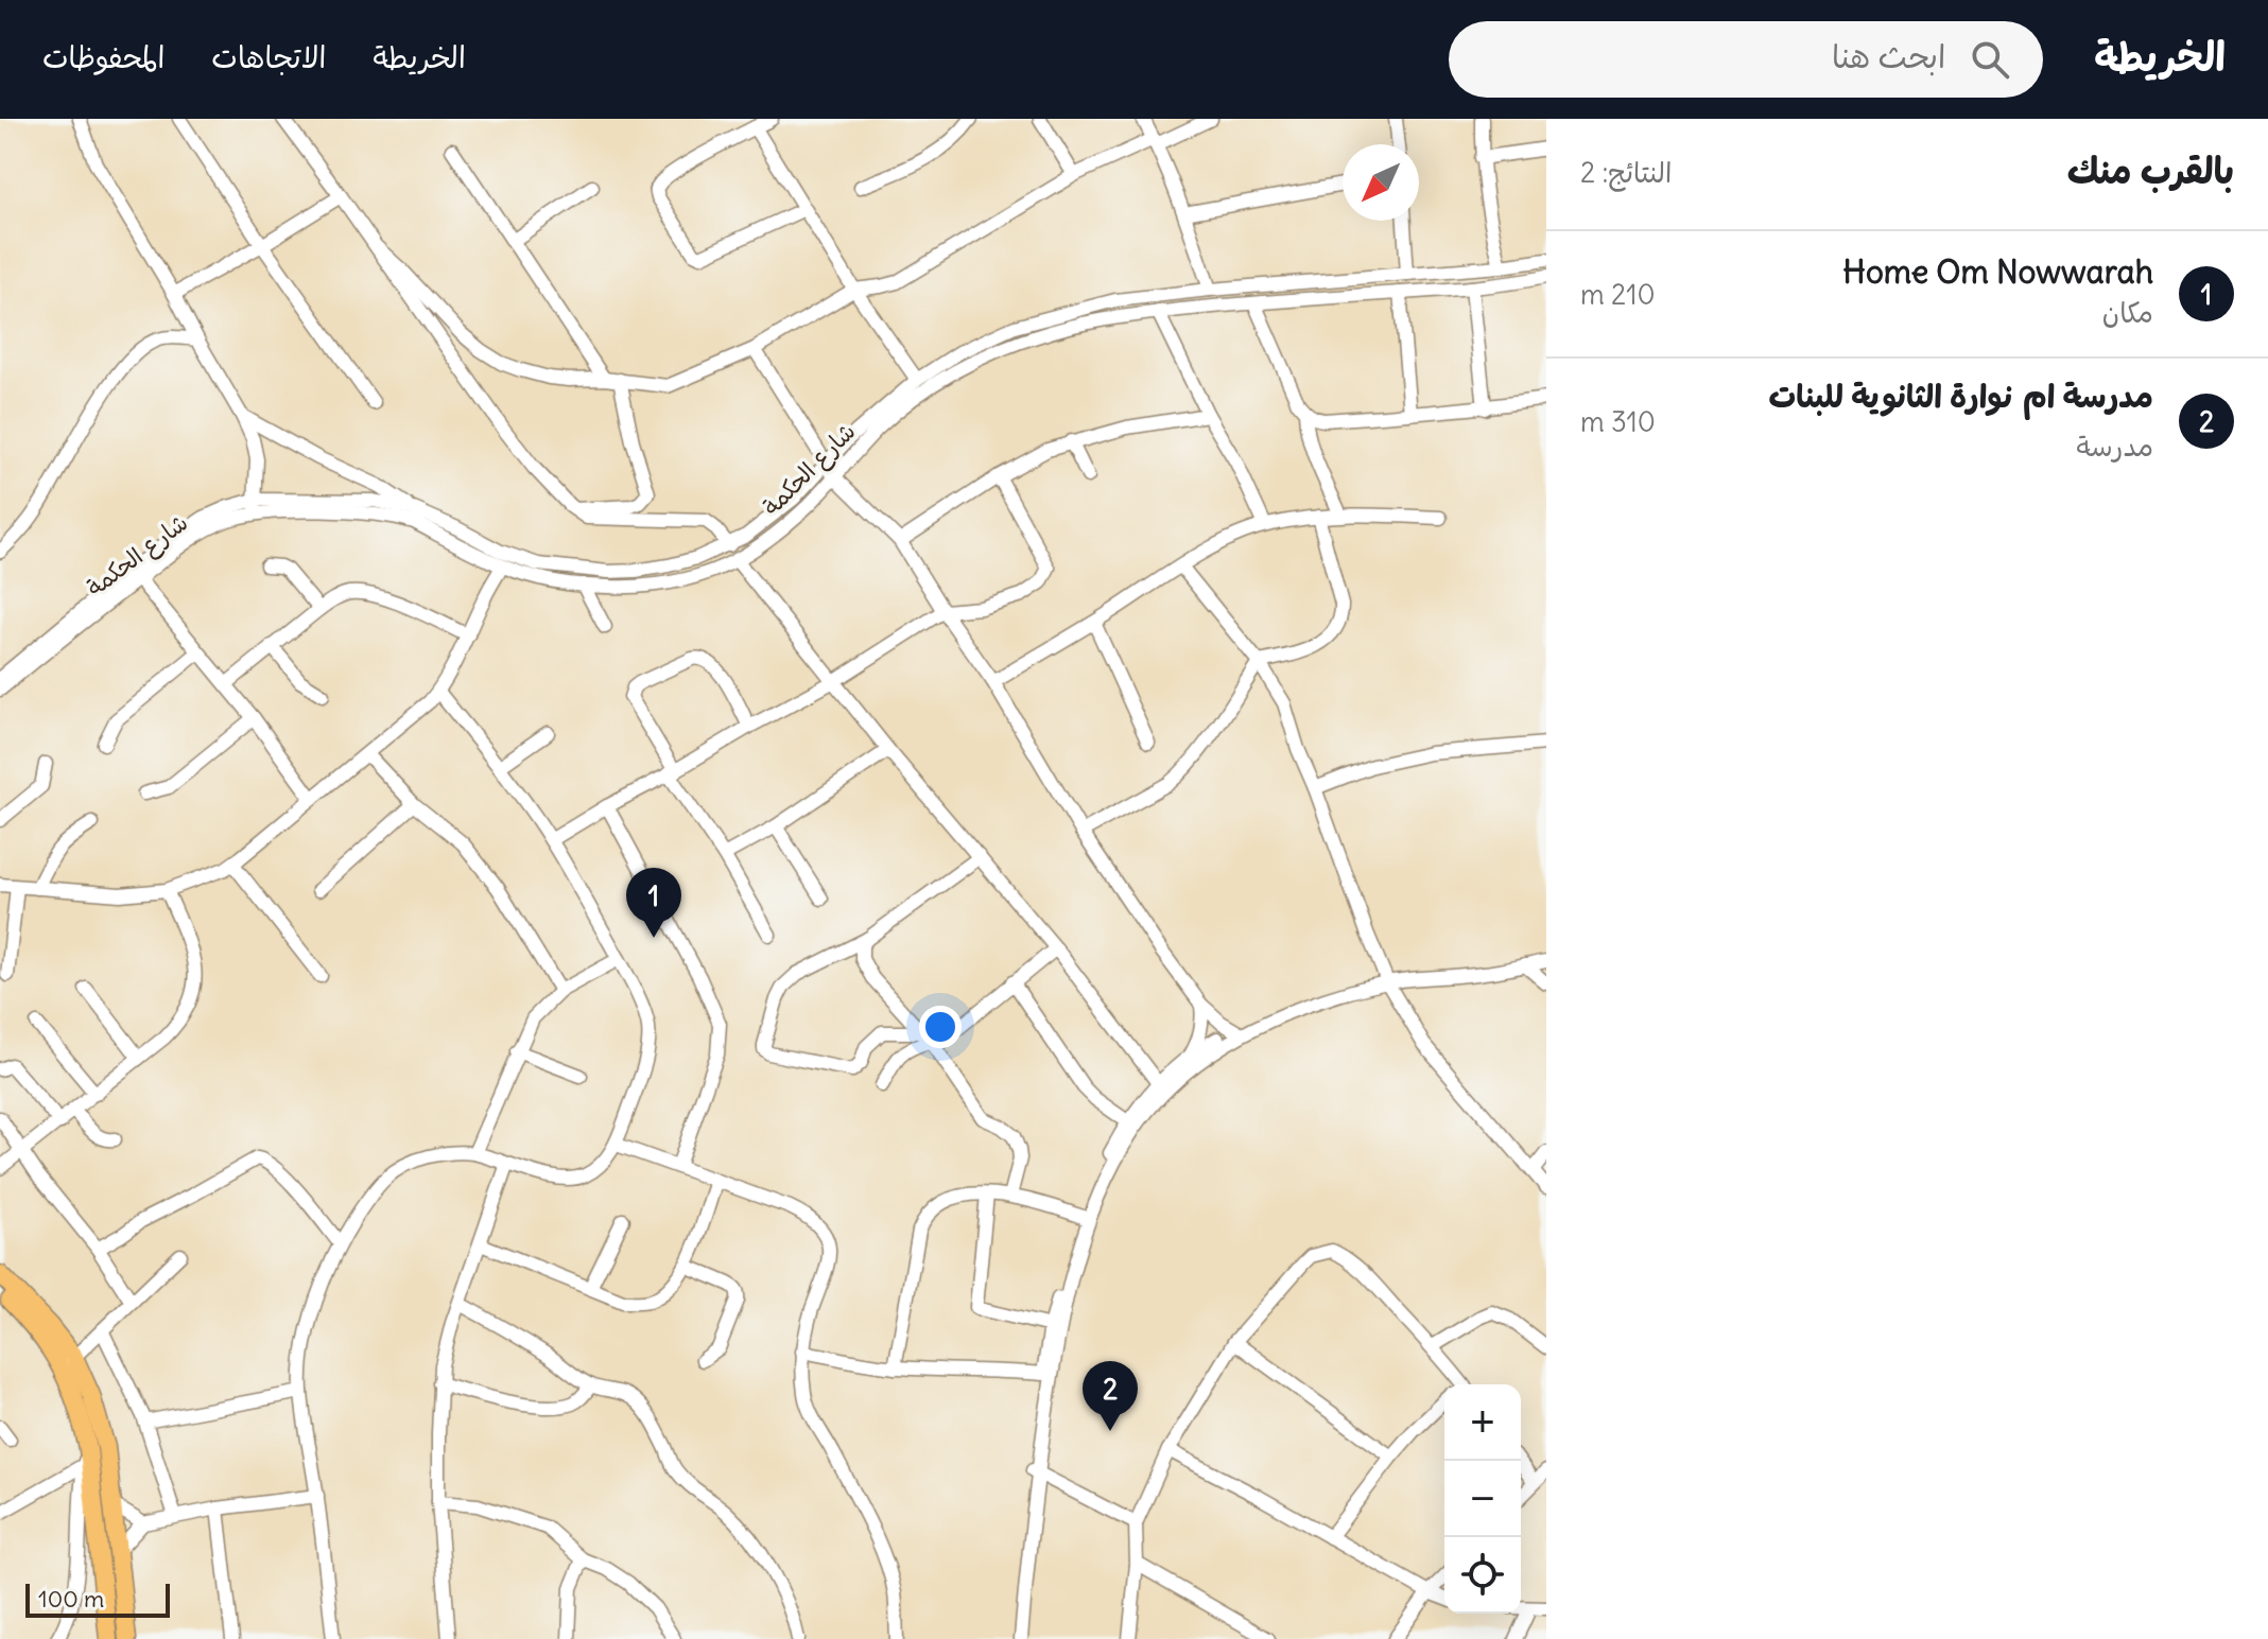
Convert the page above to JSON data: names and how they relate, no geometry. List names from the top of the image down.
{
  "streets": {
    "street": ["شارع الحكمة"]
  },
  "scale_bar": "100 m",
  "north": "bottom left",
  "page": {
    "header": "الخريطة",
    "search": "ابحث هنا",
    "nav": ["الخريطة", "الاتجاهات", "المحفوظات"],
    "heading": ["بالقرب منك", "النتائج: 2"],
    "list": [
      {
        "mark": "1",
        "name": "Home Om Nowwarah",
        "note": "مكان",
        "value": "210 m"
      },
      {
        "mark": "2",
        "name": "مدرسة ام نوارة الثانوية للبنات",
        "note": "مدرسة",
        "value": "310 m"
      }
    ],
    "pins": ["1", "2"],
    "map_buttons": ["+", "−"],
    "scale": "100 m"
  }
}
